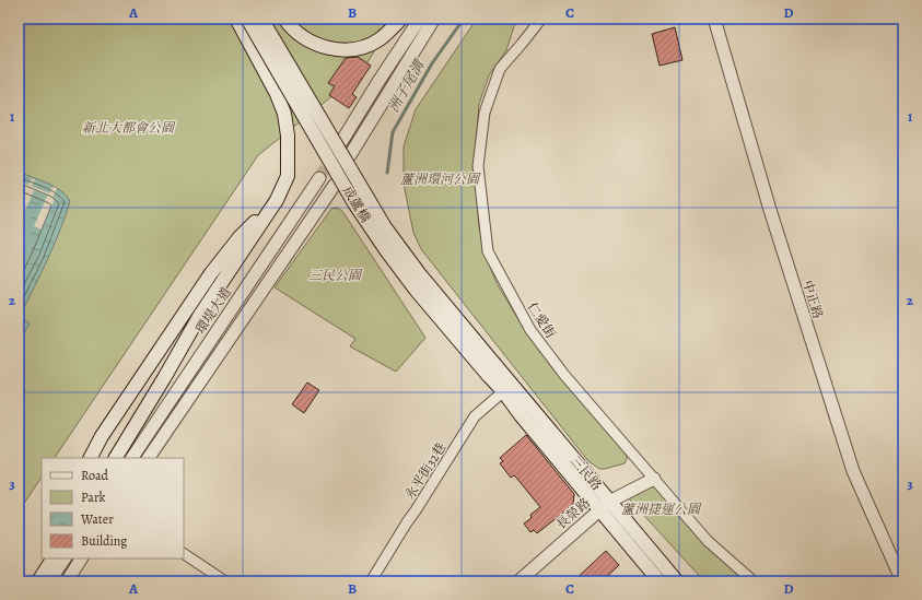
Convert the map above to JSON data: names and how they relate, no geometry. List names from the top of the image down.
{
  "streets": {
    "main road": ["成蘆橋", "三民路"],
    "street": [
      "中正路",
      "環堤大道",
      "仁愛街",
      "永平街32巷",
      "長榮路"
    ]
  },
  "crossings": [
    ["成蘆橋", "三民路"],
    ["仁愛街", "長榮路"],
    ["永平街32巷", "三民路"],
    ["三民路", "長榮路"]
  ],
  "water": ["洲子尾溝"],
  "parks": [
    "新北大都會公園",
    "蘆洲環河公園",
    "三民公園",
    "蘆洲捷運公園"
  ],
  "legend": [
    "Road",
    "Park",
    "Water",
    "Building"
  ],
  "grid": {
    "columns": [
      "A",
      "B",
      "C",
      "D"
    ],
    "rows": ["1", "2", "3"]
  }
}
